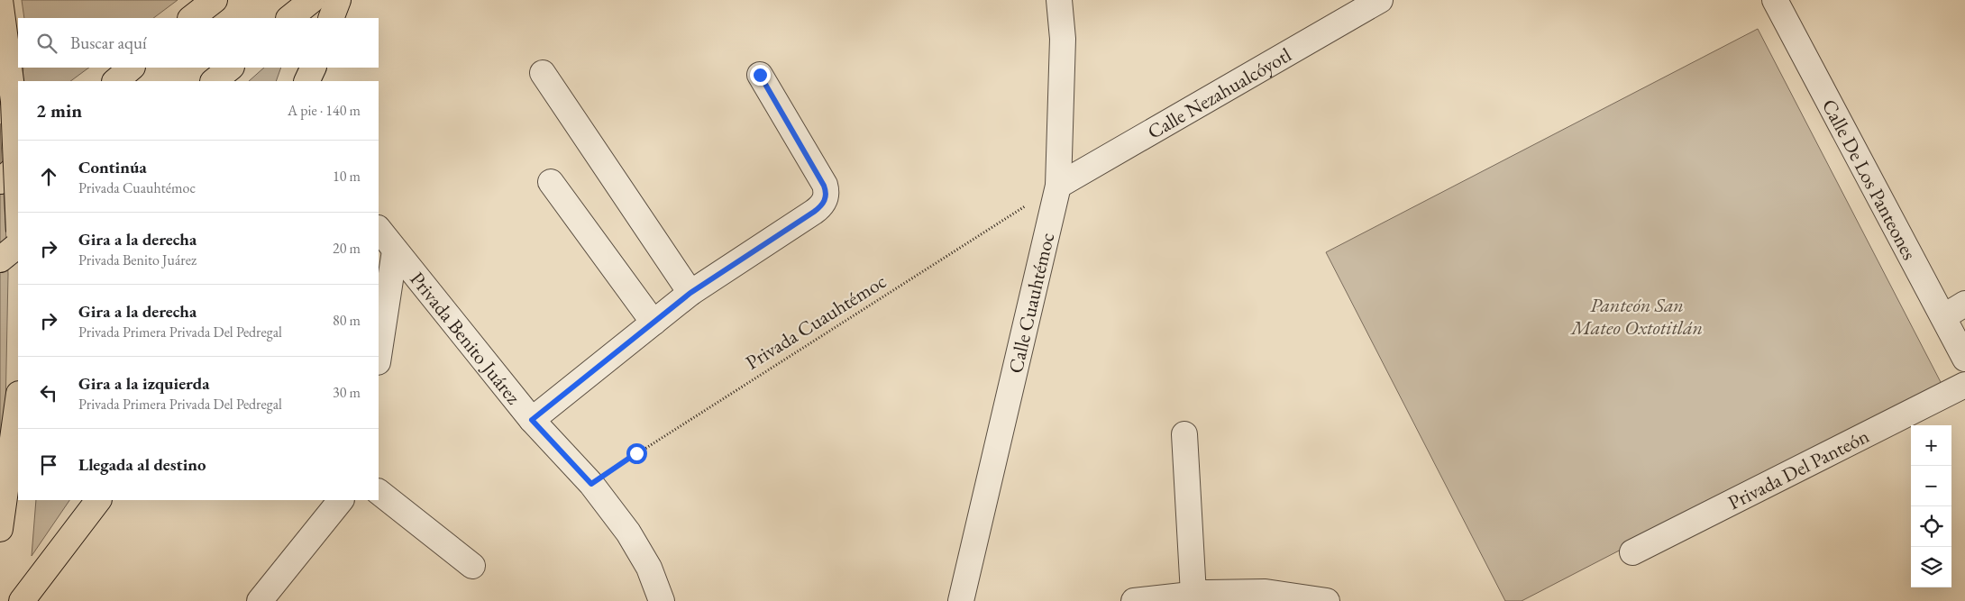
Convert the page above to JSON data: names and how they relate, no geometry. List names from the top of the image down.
{
  "streets": {
    "street": [
      "Calle Nezahualcóyotl",
      "Calle De Los Panteones",
      "Calle Cuauhtémoc",
      "Privada Benito Juárez",
      "Privada Del Panteón"
    ],
    "path": ["Privada Cuauhtémoc"]
  },
  "crossings": [
    ["Calle Nezahualcóyotl", "Calle Cuauhtémoc"],
    ["Calle Nezahualcóyotl", "Privada Cuauhtémoc"],
    ["Calle Cuauhtémoc", "Privada Cuauhtémoc"],
    ["Privada Cuauhtémoc", "Privada Benito Juárez"]
  ],
  "parks": ["Panteón San Mateo Oxtotitlán"],
  "page": {
    "search": "Buscar aquí",
    "heading": ["2 min", "A pie · 140 m"],
    "list": [
      ["Continúa", "Privada Cuauhtémoc", "10 m"],
      ["Gira a la derecha", "Privada Benito Juárez", "20 m"],
      ["Gira a la derecha", "Privada Primera Privada Del Pedregal", "80 m"],
      ["Gira a la izquierda", "Privada Primera Privada Del Pedregal", "30 m"],
      "Llegada al destino"
    ],
    "map_buttons": ["+", "−"]
  }
}
